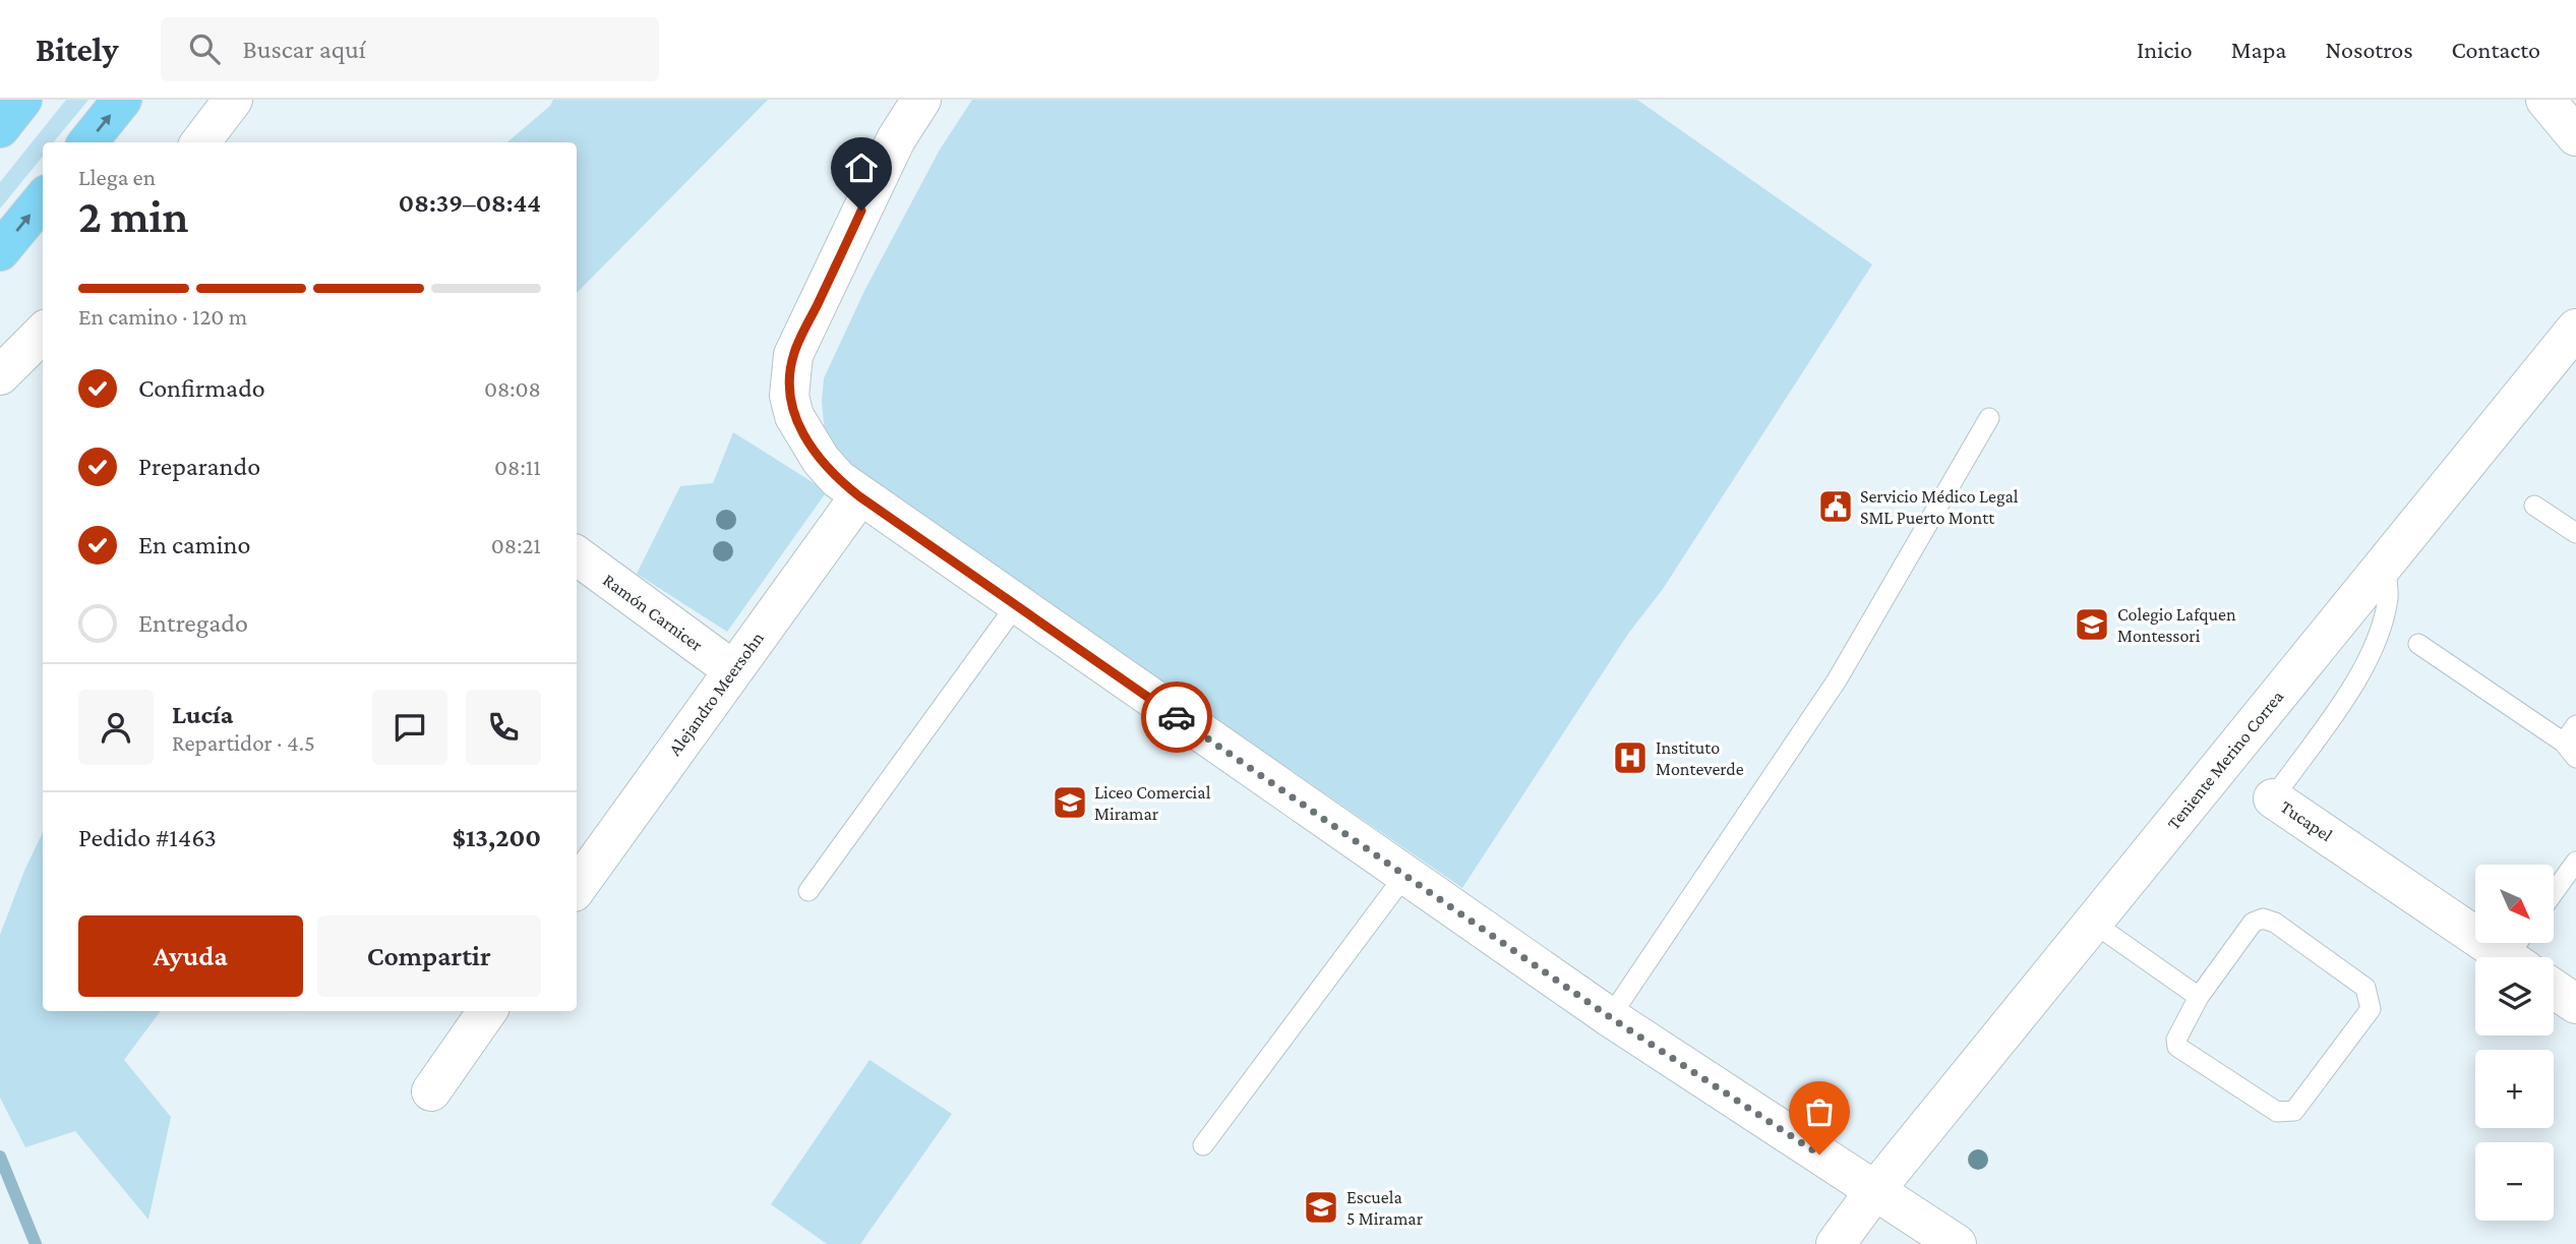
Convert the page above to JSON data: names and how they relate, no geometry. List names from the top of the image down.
{
  "streets": {
    "street": [
      "Ramón Carnicer",
      "Alejandro Meersohn",
      "Teniente Merino Correa",
      "Tucapel"
    ]
  },
  "crossings": [
    ["Ramón Carnicer", "Alejandro Meersohn"],
    ["Teniente Merino Correa", "Tucapel"]
  ],
  "places": {
    "public building": ["Servicio Médico Legal SML Puerto Montt"],
    "school or university": ["Colegio Lafquen Montessori", "Liceo Comercial Miramar", "Escuela 5 Miramar"],
    "hospital": ["Instituto Monteverde"]
  },
  "north": "bottom right",
  "page": {
    "header": "Bitely",
    "search": "Buscar aquí",
    "nav": [
      "Inicio",
      "Mapa",
      "Nosotros",
      "Contacto"
    ],
    "heading": ["2 min", "Llega en", "08:39–08:44"],
    "panel": [
      "Lucía",
      "Repartidor · 4.5",
      "Pedido #1463",
      "$13,200"
    ],
    "bar": "En camino · 120 m",
    "list": [
      ["Confirmado", "08:08"],
      ["Preparando", "08:11"],
      ["En camino", "08:21"],
      "Entregado"
    ],
    "map_buttons": ["+", "−"],
    "buttons": ["Ayuda", "Compartir"]
  }
}
